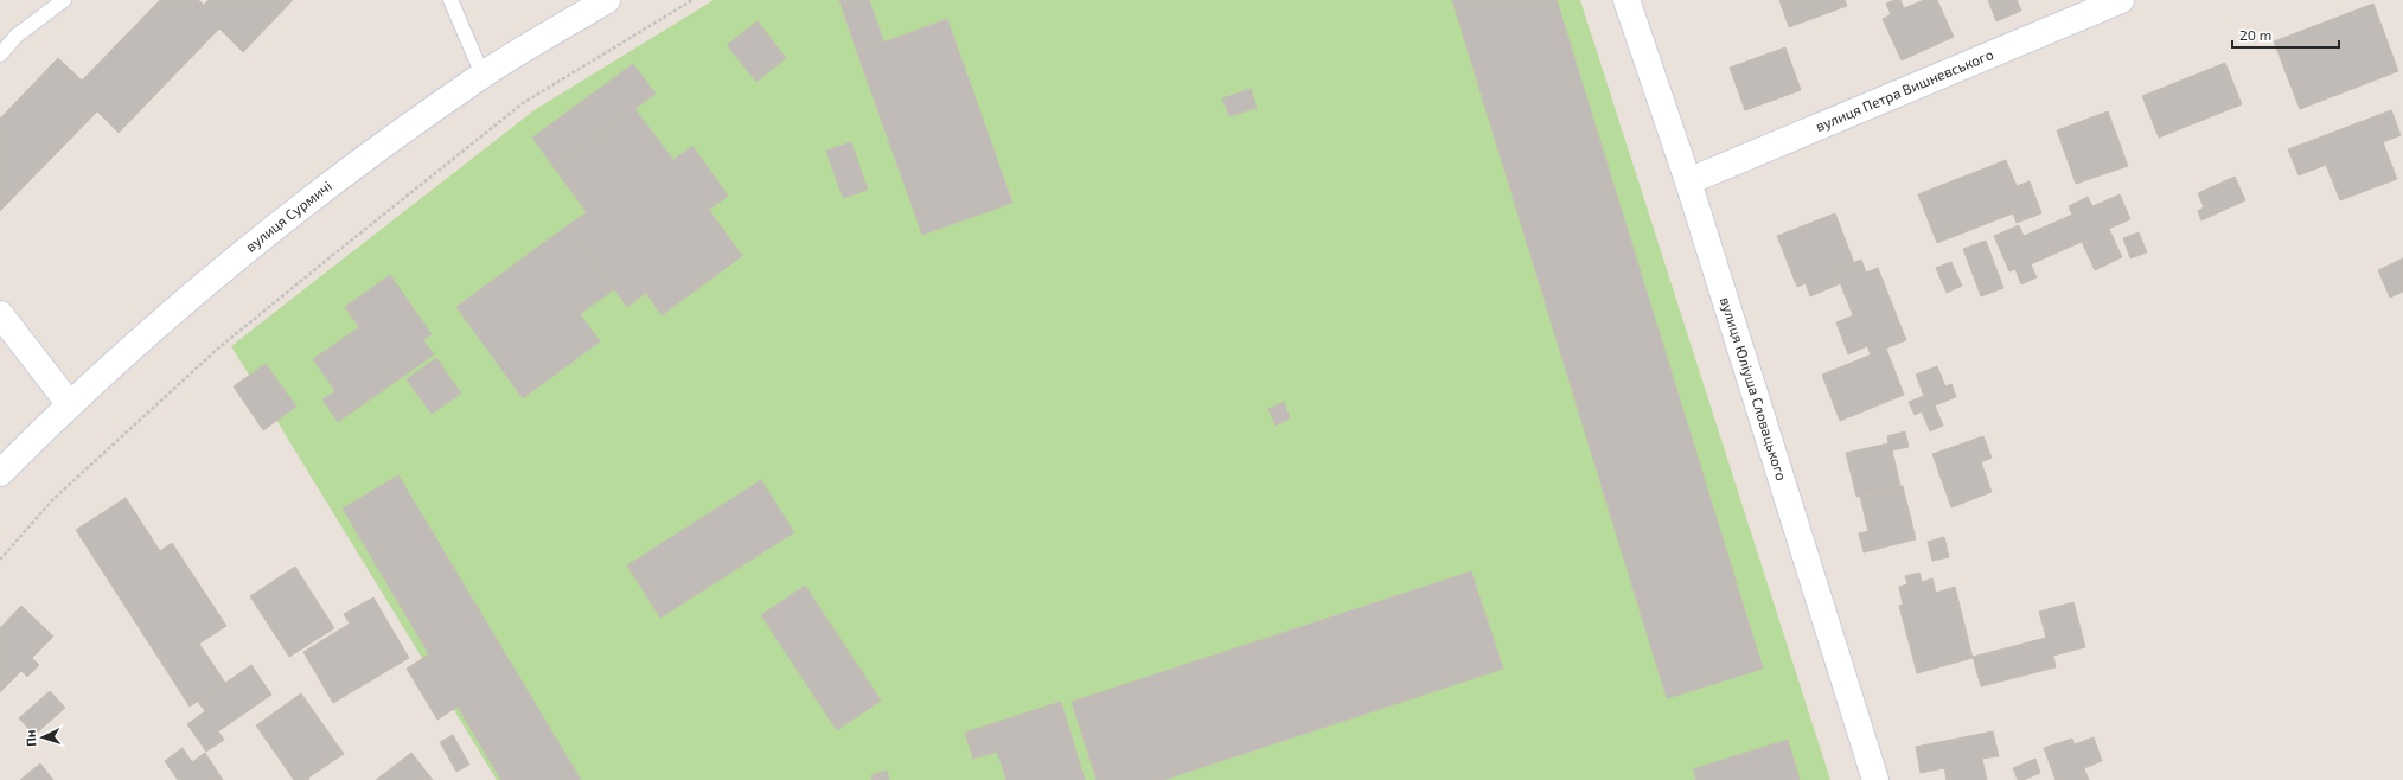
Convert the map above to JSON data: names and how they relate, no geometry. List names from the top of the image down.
{
  "streets": {
    "street": ["вулиця Петра Вишневського", "вулиця Сурмичі", "вулиця Юліуша Словацького"]
  },
  "crossings": [
    ["вулиця Петра Вишневського", "вулиця Юліуша Словацького"]
  ],
  "scale_bar": "20 m",
  "north": "left"
}
